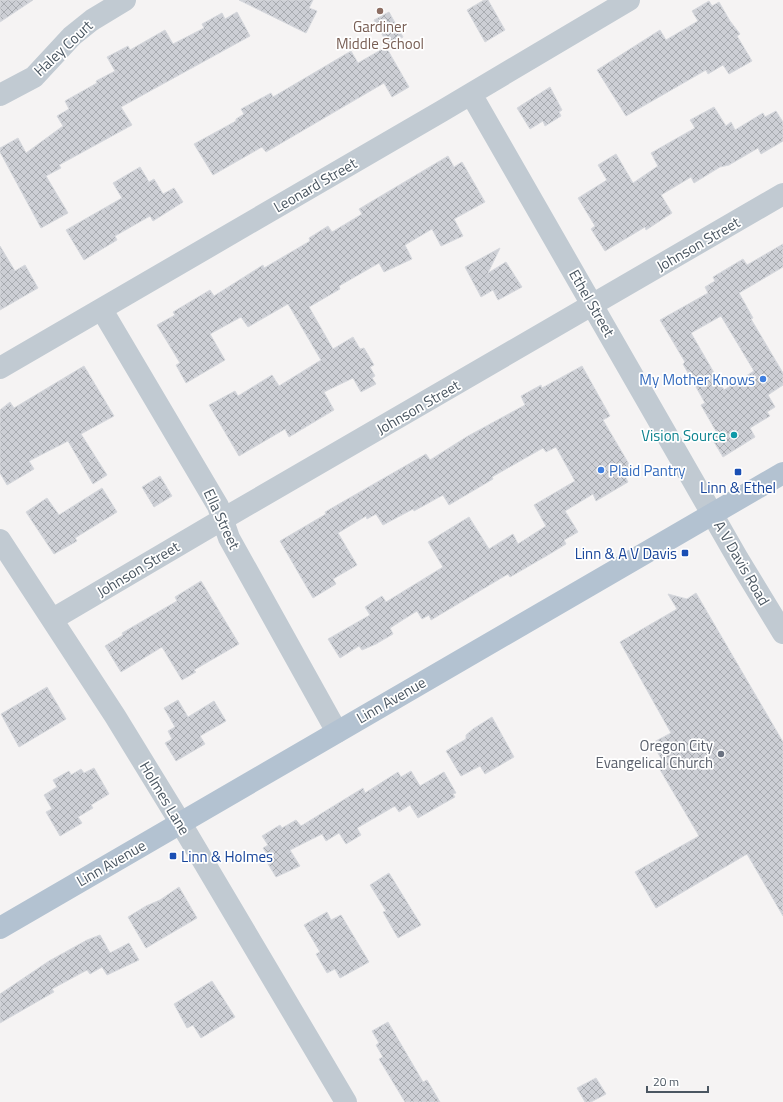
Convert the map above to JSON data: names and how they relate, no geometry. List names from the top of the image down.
{
  "streets": {
    "main road": ["Linn Avenue"],
    "street": [
      "Haley Court",
      "Leonard Street",
      "Johnson Street",
      "Ethel Street",
      "Ella Street",
      "A V Davis Road",
      "Holmes Lane"
    ]
  },
  "crossings": [
    ["Leonard Street", "Ethel Street"],
    ["Leonard Street", "Ella Street"],
    ["Johnson Street", "Ethel Street"],
    ["Johnson Street", "Ella Street"],
    ["Johnson Street", "Holmes Lane"],
    ["Ethel Street", "A V Davis Road"],
    ["Ethel Street", "Linn Avenue"],
    ["Ella Street", "Linn Avenue"],
    ["A V Davis Road", "Linn Avenue"],
    ["Linn Avenue", "Holmes Lane"]
  ],
  "places": {
    "other": [
      "Gardiner Middle School",
      "My Mother Knows",
      "Vision Source",
      "Plaid Pantry",
      "Oregon City Evangelical Church"
    ],
    "transit": ["Linn & Ethel", "Linn & A V Davis", "Linn & Holmes"]
  },
  "scale_bar": "20 m"
}
